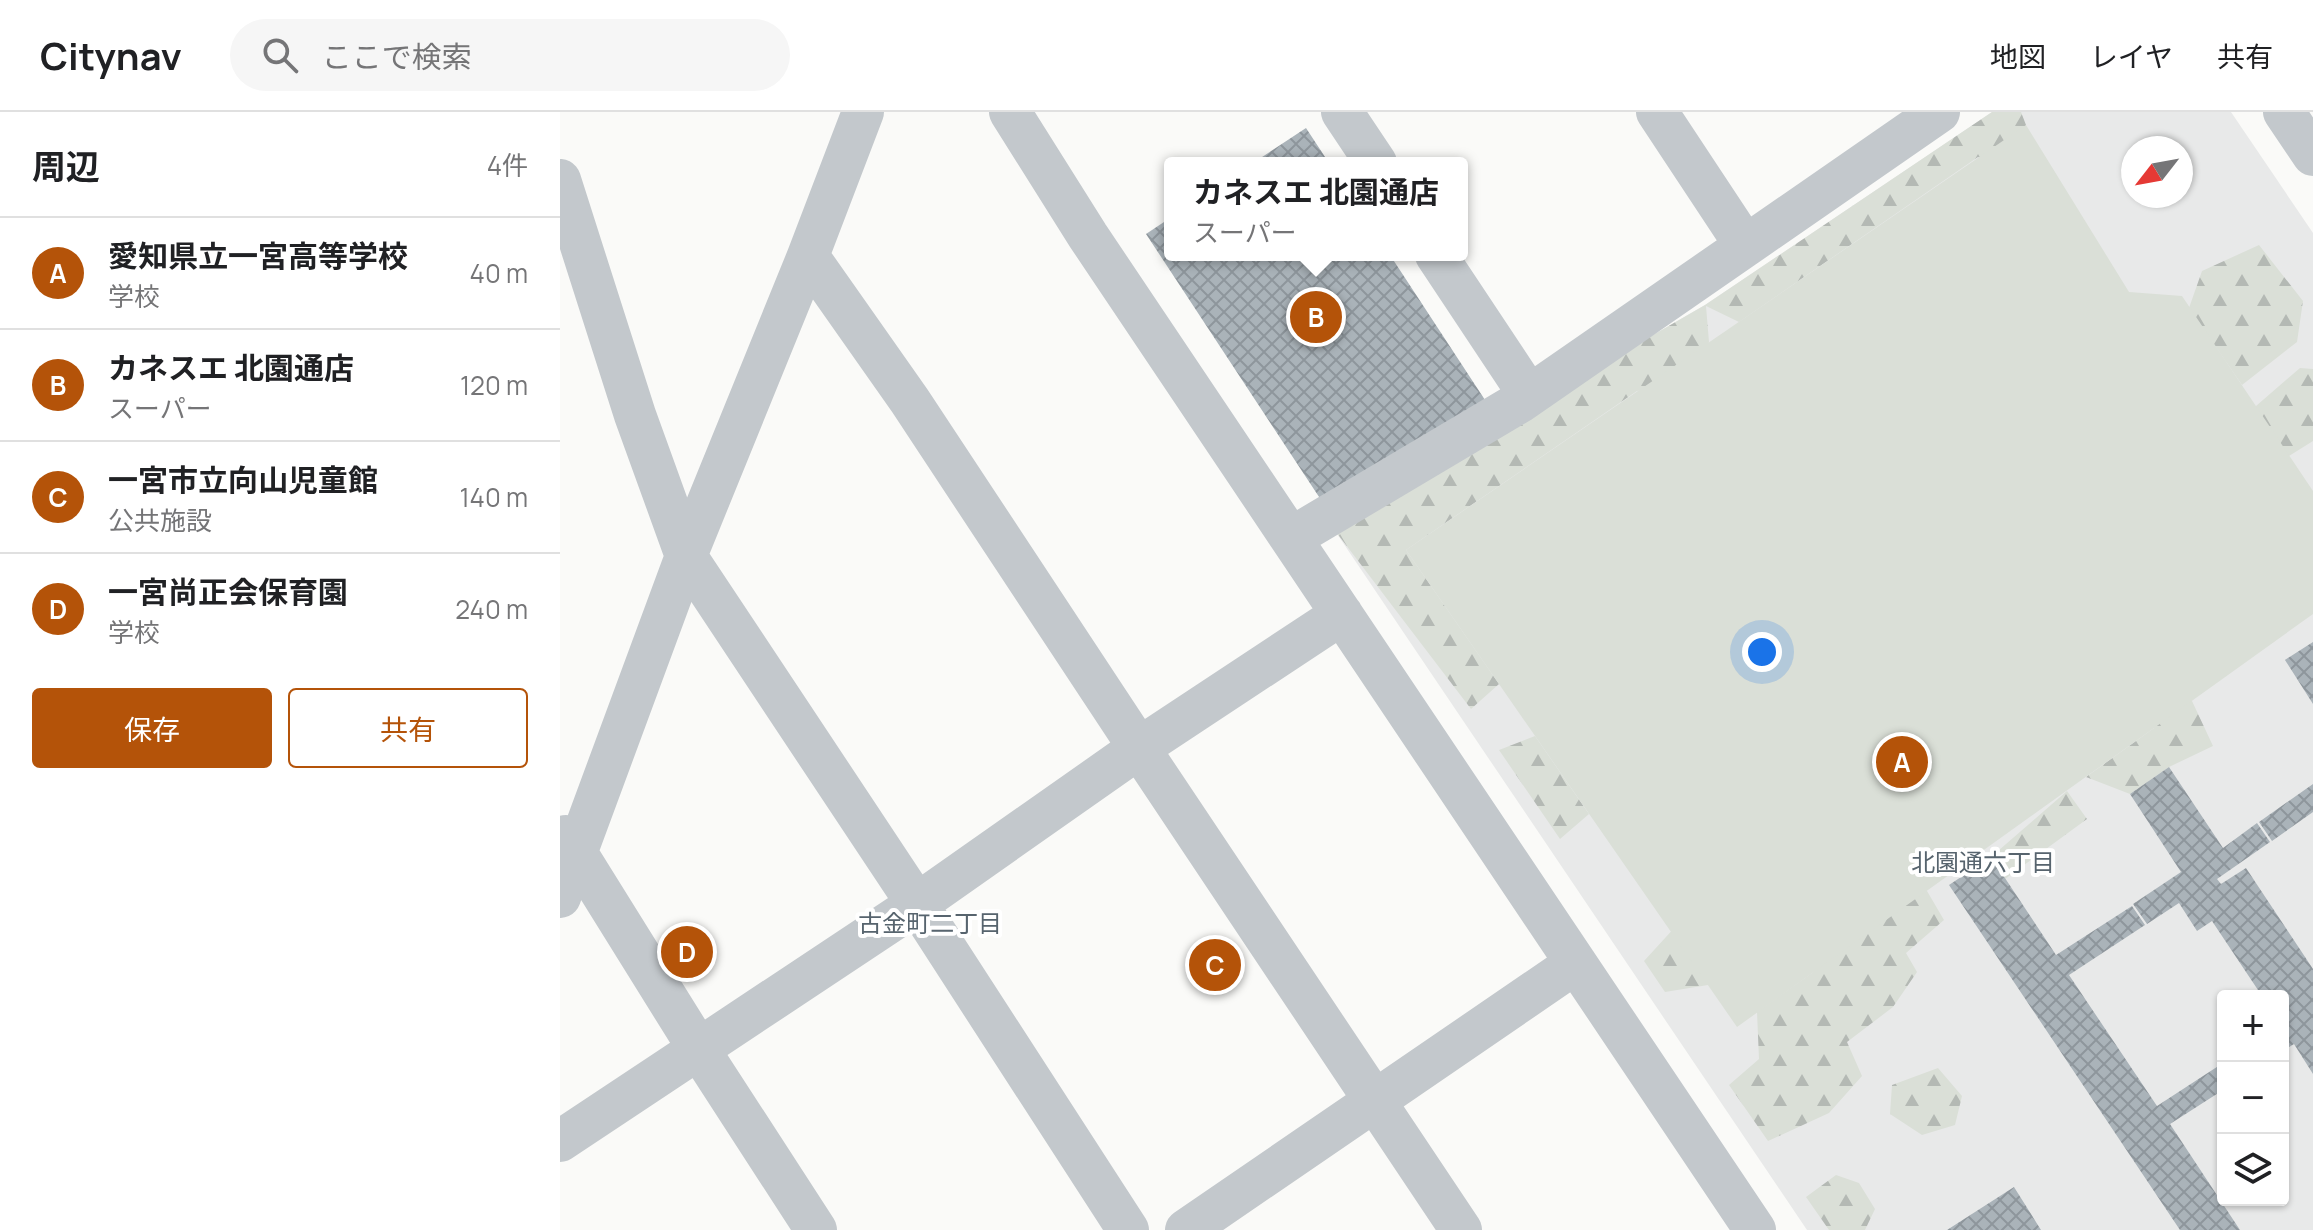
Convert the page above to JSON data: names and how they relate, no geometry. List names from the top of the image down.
{
  "districts": ["北園通六丁目", "古金町二丁目"],
  "north": "bottom left",
  "page": {
    "header": "Citynav",
    "search": "ここで検索",
    "nav": ["地図", "レイヤ", "共有"],
    "heading": ["周辺", "4件"],
    "popup": ["カネスエ 北園通店", "スーパー"],
    "list": [
      {
        "mark": "A",
        "name": "愛知県立一宮高等学校",
        "note": "学校",
        "value": "40 m"
      },
      {
        "mark": "B",
        "name": "カネスエ 北園通店",
        "note": "スーパー",
        "value": "120 m"
      },
      {
        "mark": "C",
        "name": "一宮市立向山児童館",
        "note": "公共施設",
        "value": "140 m"
      },
      {
        "mark": "D",
        "name": "一宮尚正会保育園",
        "note": "学校",
        "value": "240 m"
      }
    ],
    "pins": [
      "B",
      "A",
      "D",
      "C"
    ],
    "buttons": ["保存", "共有"],
    "map_buttons": ["+", "−"]
  }
}
